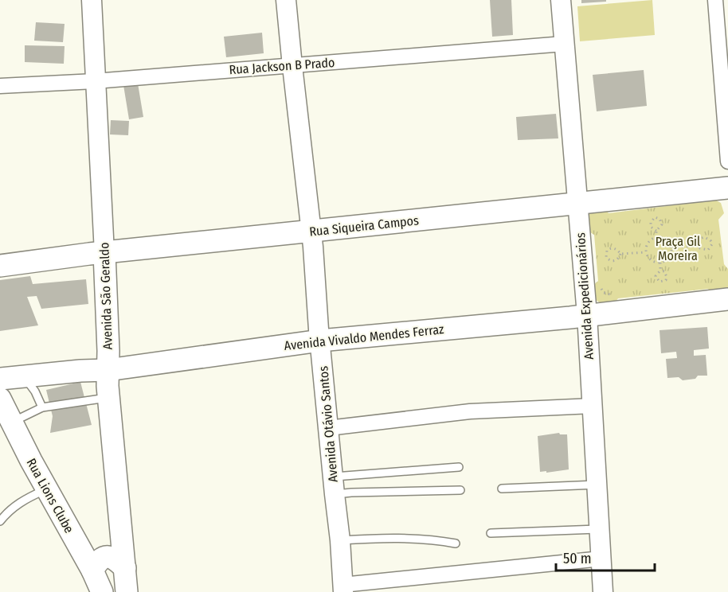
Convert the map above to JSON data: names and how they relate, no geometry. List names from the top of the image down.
{
  "streets": {
    "main road": [
      "Rua Siqueira Campos",
      "Avenida São Geraldo",
      "Avenida Vivaldo Mendes Ferraz",
      "Rua Lions Clube"
    ],
    "street": ["Rua Jackson B Prado", "Avenida Expedicionários", "Avenida Otávio Santos"]
  },
  "crossings": [
    ["Rua Jackson B Prado", "Avenida São Geraldo"],
    ["Rua Jackson B Prado", "Avenida Expedicionários"],
    ["Rua Jackson B Prado", "Avenida Otávio Santos"],
    ["Rua Siqueira Campos", "Avenida São Geraldo"],
    ["Rua Siqueira Campos", "Avenida Expedicionários"],
    ["Rua Siqueira Campos", "Avenida Otávio Santos"],
    ["Avenida São Geraldo", "Avenida Vivaldo Mendes Ferraz"],
    ["Avenida Expedicionários", "Avenida Vivaldo Mendes Ferraz"],
    ["Avenida Vivaldo Mendes Ferraz", "Avenida Otávio Santos"]
  ],
  "parks": ["Praça Gil Moreira"],
  "scale_bar": "50 m"
}
